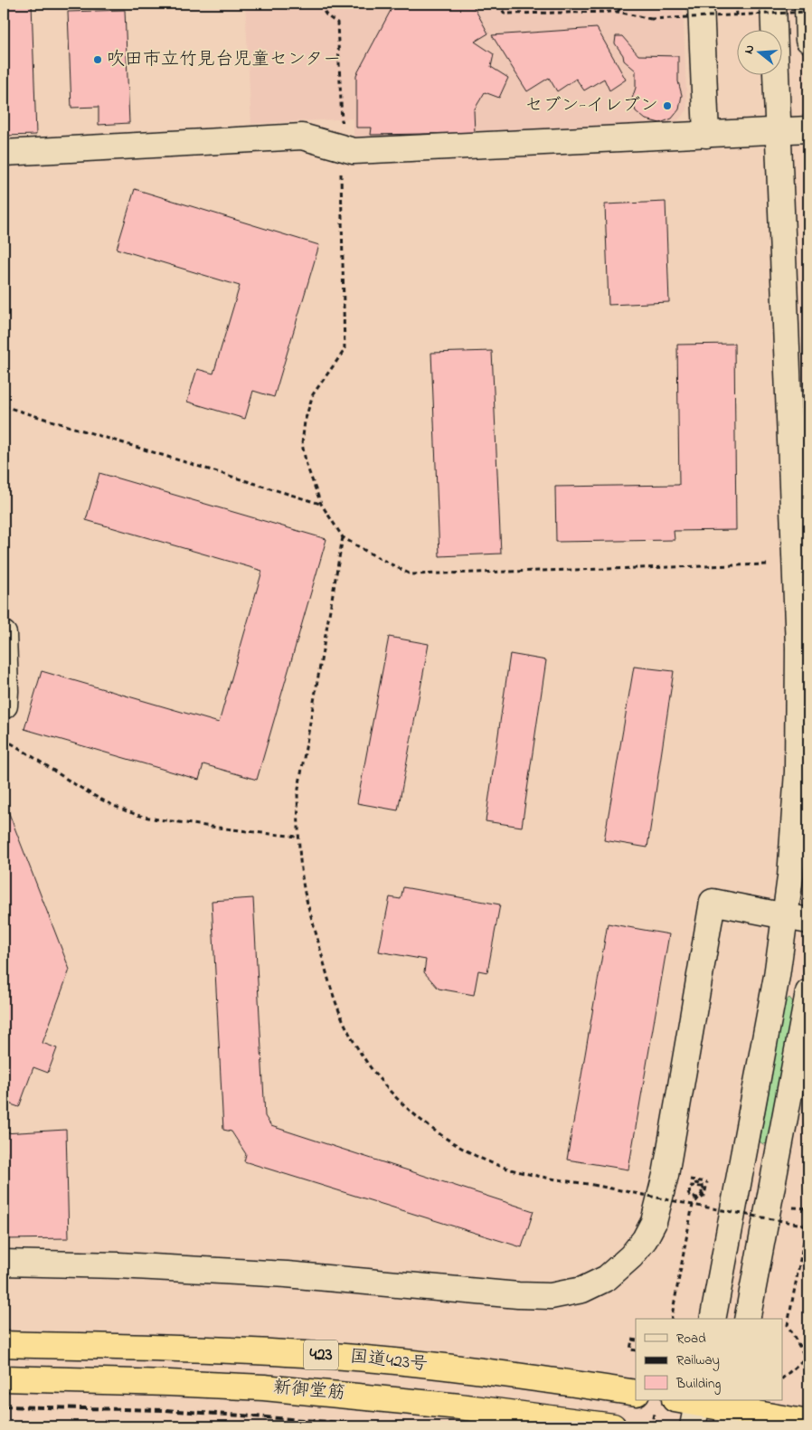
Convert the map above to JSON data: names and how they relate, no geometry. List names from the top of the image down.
{
  "streets": {
    "highway": ["423", "国道423号", "新御堂筋"]
  },
  "places": ["吹田市立竹見台児童センター", "セブン-イレブン"],
  "legend": ["Road", "Railway", "Building"],
  "north": "left"
}
